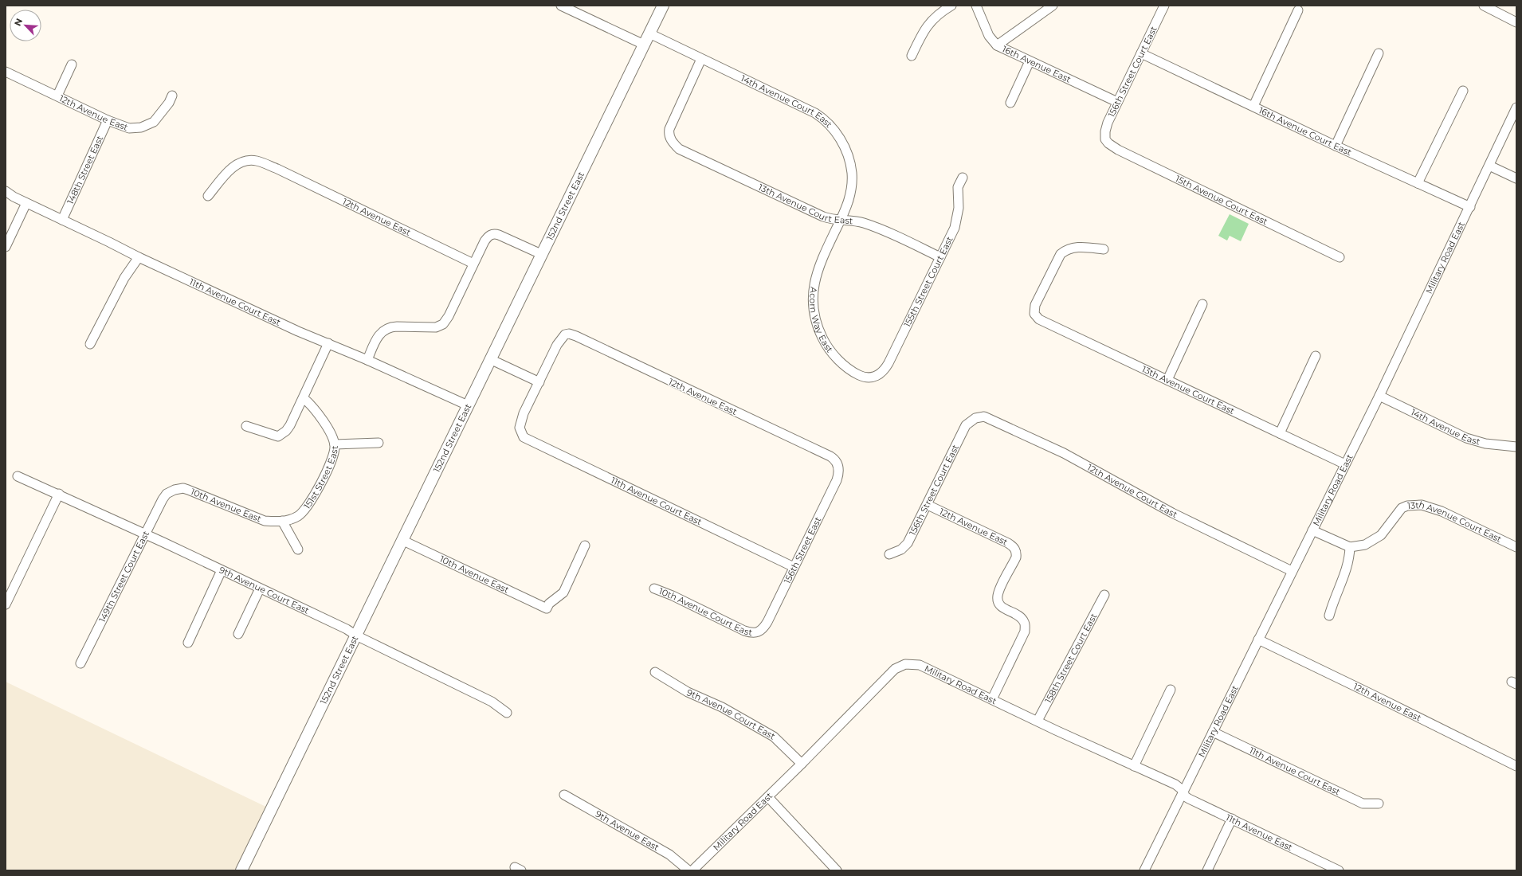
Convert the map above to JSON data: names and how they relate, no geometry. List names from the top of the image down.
{
  "streets": {
    "main road": ["152nd Street East"],
    "street": [
      "16th Avenue East",
      "156th Street Court East",
      "14th Avenue Court East",
      "12th Avenue East",
      "16th Avenue Court East",
      "148th Street East",
      "15th Avenue Court East",
      "13th Avenue Court East",
      "Military Road East",
      "155th Street Court East",
      "11th Avenue Court East",
      "Acorn Way East",
      "14th Avenue East",
      "151st Street East",
      "12th Avenue Court East",
      "10th Avenue East",
      "156th Street East",
      "149th Street Court East",
      "9th Avenue Court East",
      "10th Avenue Court East",
      "158th Street Court East",
      "9th Avenue East",
      "11th Avenue East"
    ]
  },
  "crossings": [
    ["16th Avenue East", "156th Street Court East"],
    ["156th Street Court East", "12th Avenue East"],
    ["156th Street Court East", "16th Avenue Court East"],
    ["156th Street Court East", "15th Avenue Court East"],
    ["156th Street Court East", "12th Avenue Court East"],
    ["14th Avenue Court East", "13th Avenue Court East"],
    ["14th Avenue Court East", "152nd Street East"],
    ["14th Avenue Court East", "Acorn Way East"],
    ["12th Avenue East", "148th Street East"],
    ["12th Avenue East", "Military Road East"],
    ["12th Avenue East", "11th Avenue Court East"],
    ["12th Avenue East", "156th Street East"],
    ["16th Avenue Court East", "Military Road East"],
    ["148th Street East", "11th Avenue Court East"],
    ["13th Avenue Court East", "Military Road East"],
    ["13th Avenue Court East", "155th Street Court East"],
    ["13th Avenue Court East", "Acorn Way East"],
    ["152nd Street East", "11th Avenue Court East"],
    ["152nd Street East", "10th Avenue East"],
    ["152nd Street East", "9th Avenue Court East"],
    ["Military Road East", "11th Avenue Court East"],
    ["Military Road East", "14th Avenue East"],
    ["Military Road East", "12th Avenue Court East"],
    ["Military Road East", "9th Avenue Court East"],
    ["Military Road East", "158th Street Court East"],
    ["Military Road East", "11th Avenue East"],
    ["155th Street Court East", "Acorn Way East"],
    ["11th Avenue Court East", "156th Street East"],
    ["151st Street East", "10th Avenue East"],
    ["10th Avenue East", "149th Street Court East"],
    ["156th Street East", "10th Avenue Court East"],
    ["149th Street Court East", "9th Avenue Court East"]
  ],
  "north": "top left"
}
